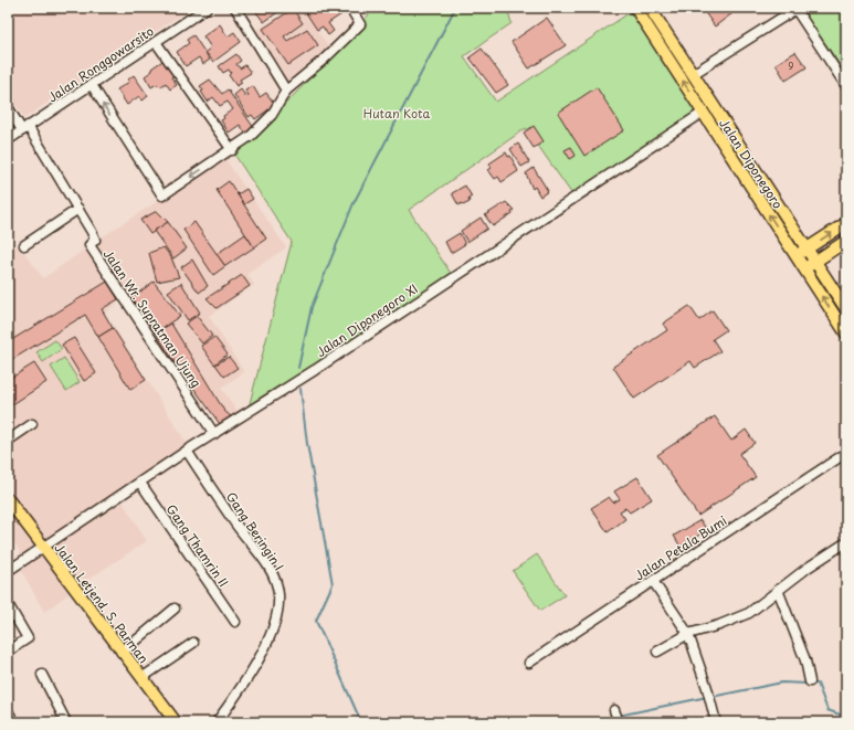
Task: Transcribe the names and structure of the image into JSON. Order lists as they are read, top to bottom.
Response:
{
  "streets": {
    "main road": ["Jalan Diponegoro", "Jalan Letjend. S. Parman"],
    "street": [
      "Jalan Ronggowarsito",
      "Jalan Wr. Supratman Ujung",
      "Jalan Diponegoro XI",
      "Gang Beringin I",
      "Gang Thamrin II",
      "Jalan Petala Bumi"
    ]
  },
  "crossings": [
    ["Jalan Ronggowarsito", "Jalan Wr. Supratman Ujung"],
    ["Jalan Diponegoro", "Jalan Diponegoro XI"],
    ["Jalan Wr. Supratman Ujung", "Jalan Diponegoro XI"],
    ["Jalan Diponegoro XI", "Gang Beringin I"],
    ["Jalan Diponegoro XI", "Gang Thamrin II"],
    ["Jalan Diponegoro XI", "Jalan Letjend. S. Parman"]
  ],
  "parks": ["Hutan Kota"],
  "house_numbers": ["9"]
}
